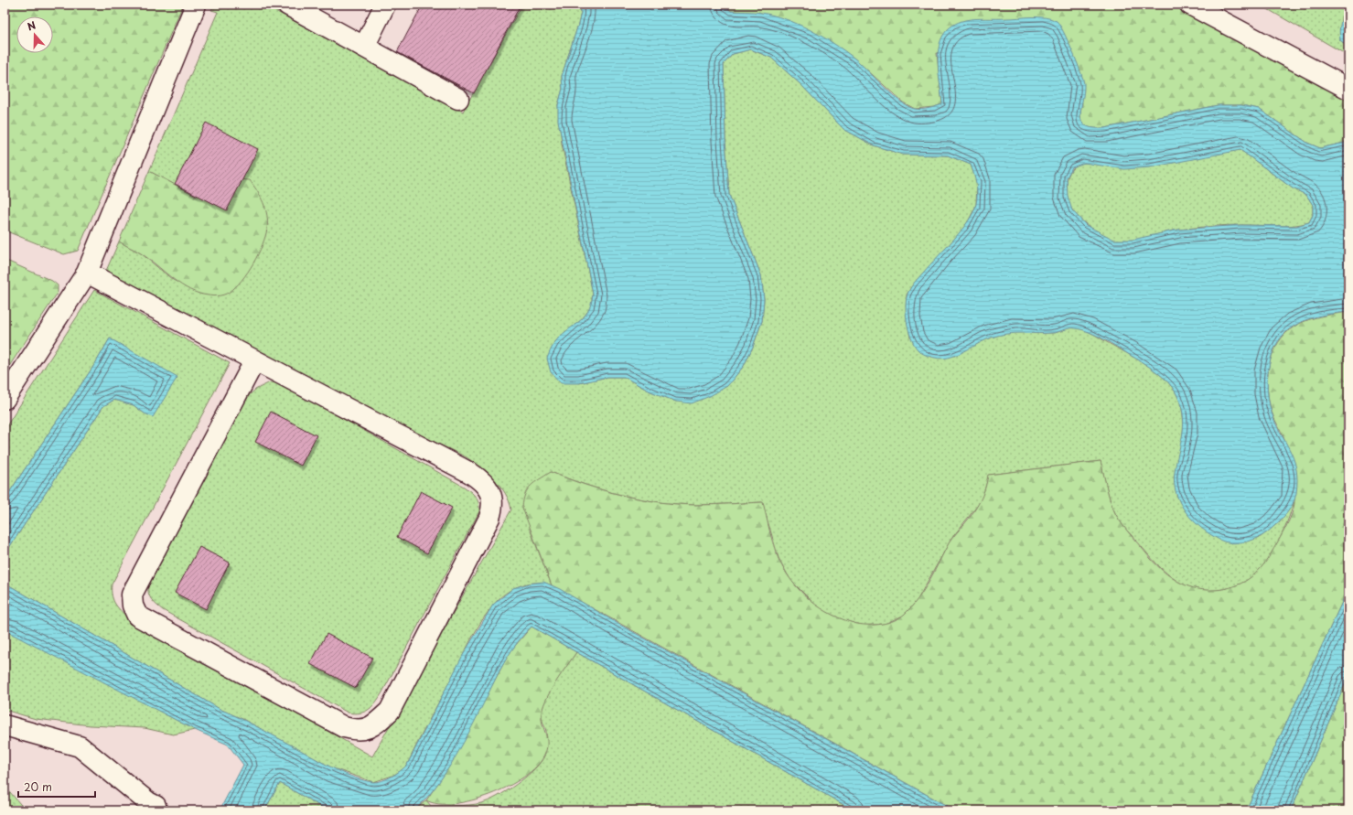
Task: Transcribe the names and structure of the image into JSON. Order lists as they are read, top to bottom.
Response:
{
  "scale_bar": "20 m",
  "north": "top"
}
